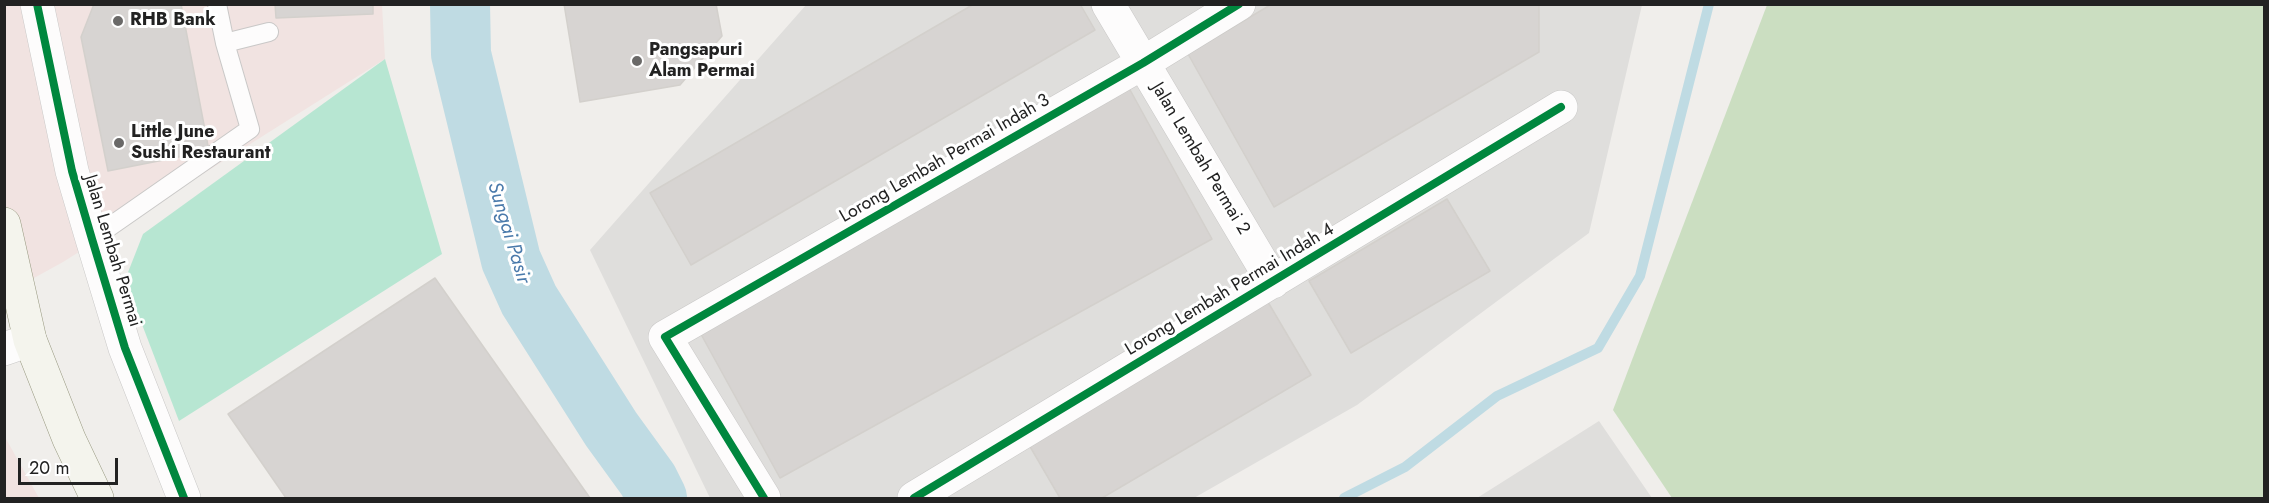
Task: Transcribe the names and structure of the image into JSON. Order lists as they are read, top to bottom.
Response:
{
  "streets": {
    "street": [
      "Lorong Lembah Permai Indah 3",
      "Jalan Lembah Permai 2",
      "Jalan Lembah Permai",
      "Lorong Lembah Permai Indah 4"
    ]
  },
  "crossings": [
    ["Lorong Lembah Permai Indah 3", "Jalan Lembah Permai 2"],
    ["Jalan Lembah Permai 2", "Lorong Lembah Permai Indah 4"]
  ],
  "water": ["Sungai Pasir"],
  "places": ["RHB Bank", "Pangsapuri Alam Permai", "Little June Sushi Restaurant"],
  "scale_bar": "20 m"
}
